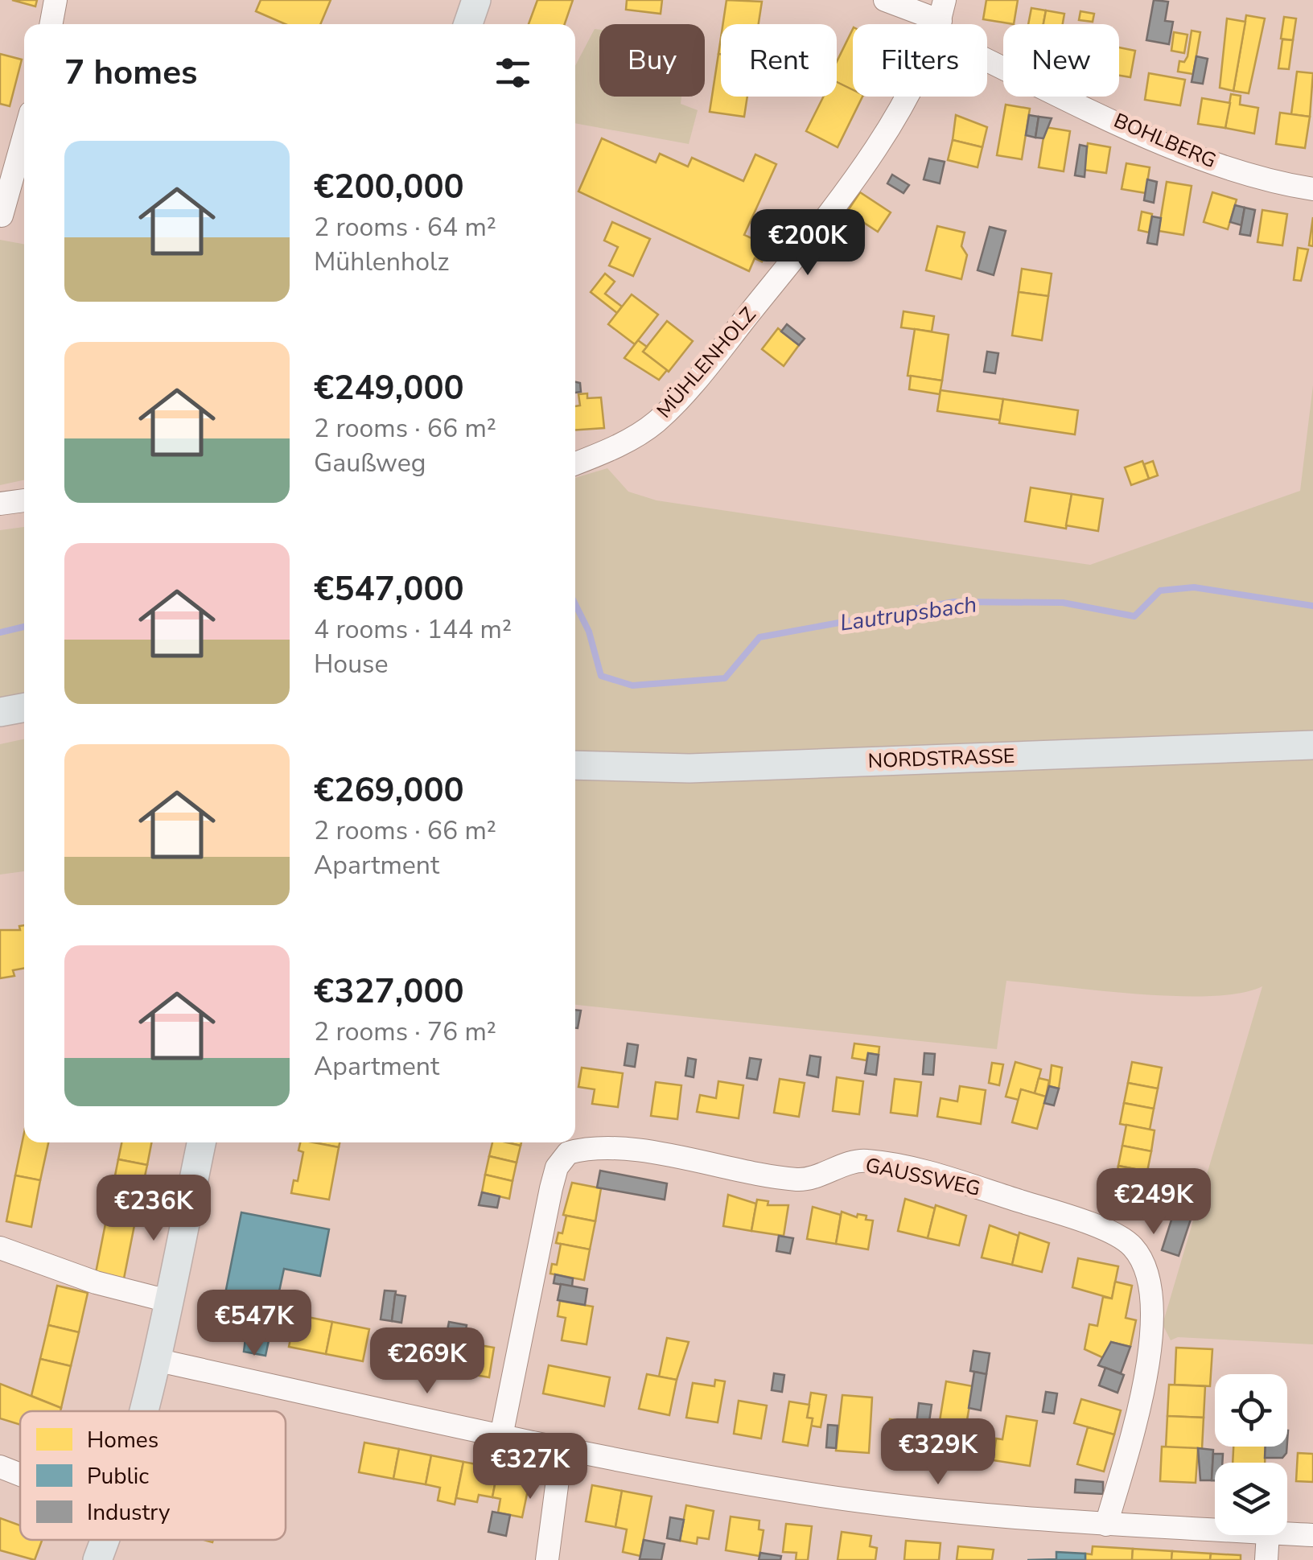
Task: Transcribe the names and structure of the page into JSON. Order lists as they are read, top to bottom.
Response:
{
  "streets": {
    "main road": ["NORDSTRASSE"],
    "street": ["BOHLBERG", "MÜHLENHOLZ", "GAUSSWEG"]
  },
  "crossings": [
    ["BOHLBERG", "MÜHLENHOLZ"]
  ],
  "water": ["Lautrupsbach"],
  "legend": ["Homes", "Public", "Industry"],
  "page": {
    "chip": [
      "Buy",
      "Rent",
      "Filters",
      "New"
    ],
    "heading": "7 homes",
    "list": [
      {
        "name": "€200,000",
        "note": "2 rooms · 64 m² · Mühlenholz"
      },
      {
        "name": "€249,000",
        "note": "2 rooms · 66 m² · Gaußweg"
      },
      {
        "name": "€547,000",
        "note": "4 rooms · 144 m² · House"
      },
      {
        "name": "€269,000",
        "note": "2 rooms · 66 m² · Apartment"
      },
      {
        "name": "€327,000",
        "note": "2 rooms · 76 m² · Apartment"
      }
    ],
    "price": [
      "€200K",
      "€249K",
      "€236K",
      "€547K",
      "€269K",
      "€329K",
      "€327K"
    ]
  }
}
